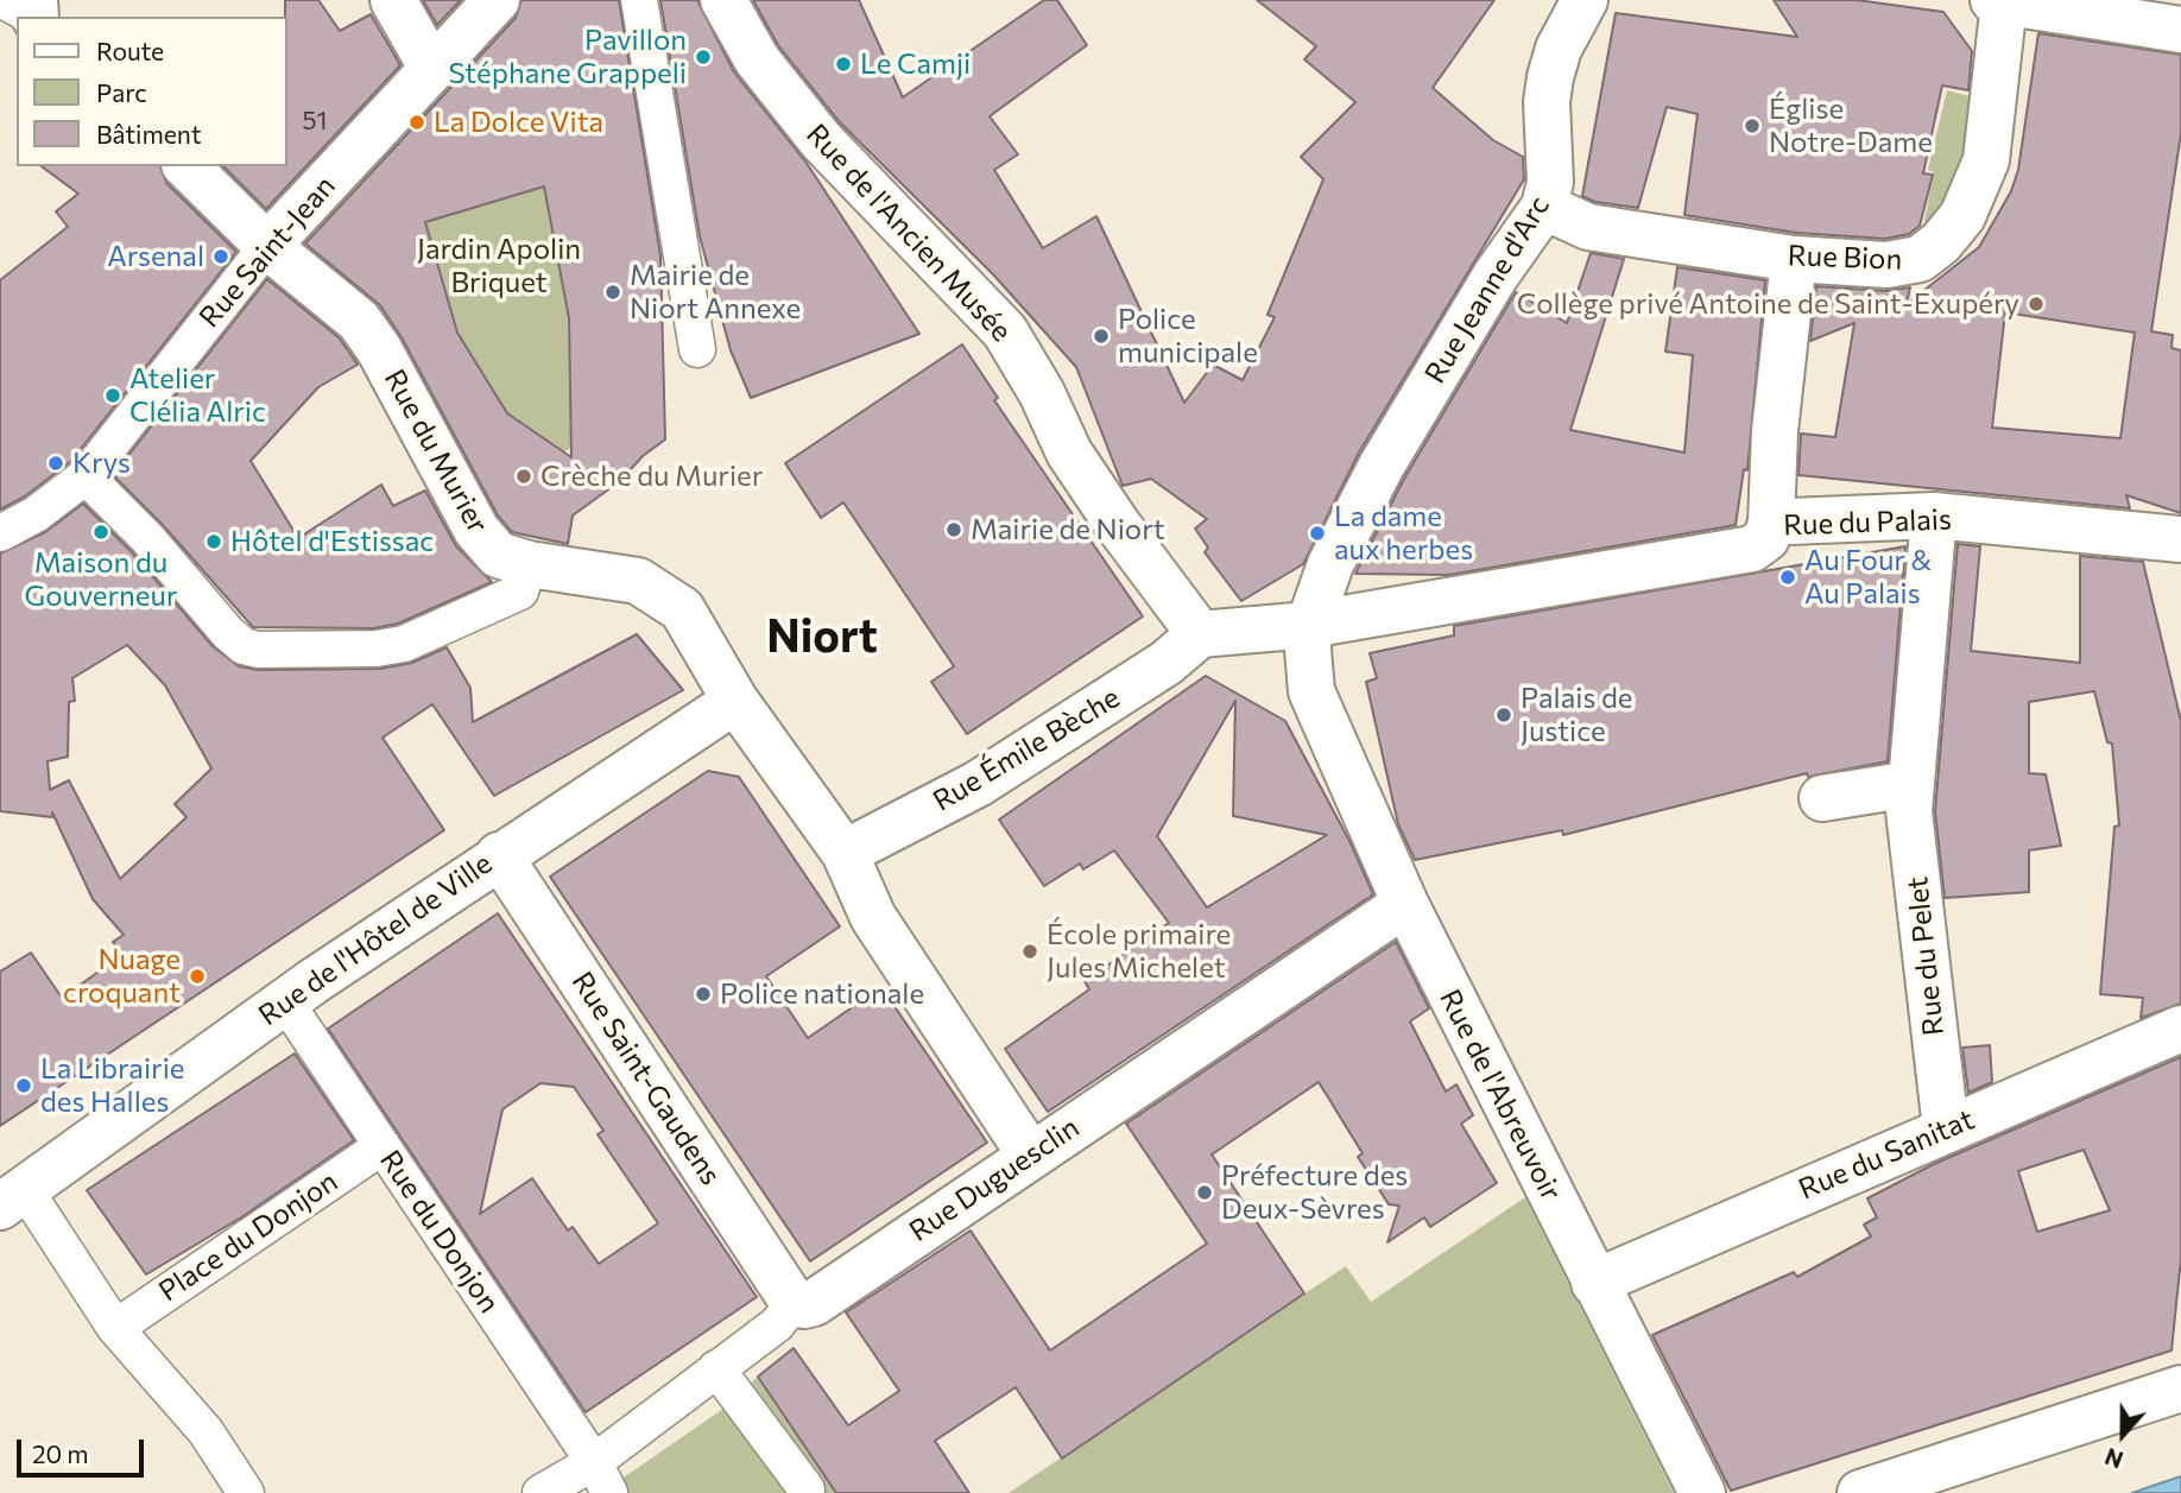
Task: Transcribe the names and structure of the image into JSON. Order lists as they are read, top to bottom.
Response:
{
  "streets": {
    "street": [
      "Rue de l'Ancien Musée",
      "Rue Saint-Jean",
      "Rue Bion",
      "Rue Jeanne d'Arc",
      "Rue du Murier",
      "Rue du Palais",
      "Rue Émile Bèche",
      "Rue de l'Hôtel de Ville",
      "Rue du Pelet",
      "Rue Saint-Gaudens",
      "Rue de l'Abreuvoir",
      "Rue du Sanitat",
      "Rue Duguesclin",
      "Rue du Donjon",
      "Place du Donjon"
    ]
  },
  "crossings": [
    ["Rue de l'Ancien Musée", "Rue du Palais"],
    ["Rue de l'Ancien Musée", "Rue Émile Bèche"],
    ["Rue Saint-Jean", "Rue du Murier"],
    ["Rue Bion", "Rue Jeanne d'Arc"],
    ["Rue Jeanne d'Arc", "Rue du Palais"],
    ["Rue Jeanne d'Arc", "Rue de l'Abreuvoir"],
    ["Rue du Murier", "Rue Émile Bèche"],
    ["Rue du Murier", "Rue de l'Hôtel de Ville"],
    ["Rue du Murier", "Rue Duguesclin"],
    ["Rue du Palais", "Rue Émile Bèche"],
    ["Rue du Palais", "Rue du Pelet"],
    ["Rue du Palais", "Rue de l'Abreuvoir"],
    ["Rue de l'Hôtel de Ville", "Rue Saint-Gaudens"],
    ["Rue de l'Hôtel de Ville", "Rue du Donjon"],
    ["Rue du Pelet", "Rue du Sanitat"],
    ["Rue Saint-Gaudens", "Rue Duguesclin"],
    ["Rue de l'Abreuvoir", "Rue du Sanitat"],
    ["Rue de l'Abreuvoir", "Rue Duguesclin"],
    ["Rue Duguesclin", "Rue du Donjon"],
    ["Rue du Donjon", "Place du Donjon"]
  ],
  "districts": ["Niort"],
  "parks": ["Jardin Apolin Briquet"],
  "places": [
    "Pavillon Stéphane Grappeli",
    "Le Camji",
    "La Dolce Vita",
    "Église Notre-Dame",
    "Arsenal",
    "Mairie de Niort Annexe",
    "Collège privé Antoine de Saint-Exupéry",
    "Police municipale",
    "Atelier Clélia Alric",
    "Krys",
    "Crèche du Murier",
    "Mairie de Niort",
    "Maison du Gouverneur",
    "La dame aux herbes",
    "Hôtel d'Estissac",
    "Au Four & Au Palais",
    "Palais de Justice",
    "École primaire Jules Michelet",
    "Nuage croquant",
    "Police nationale",
    "La Librairie des Halles",
    "Préfecture des Deux-Sèvres"
  ],
  "house_numbers": ["51"],
  "legend": ["Route", "Parc", "Bâtiment"],
  "scale_bar": "20 m",
  "north": "bottom"
}
